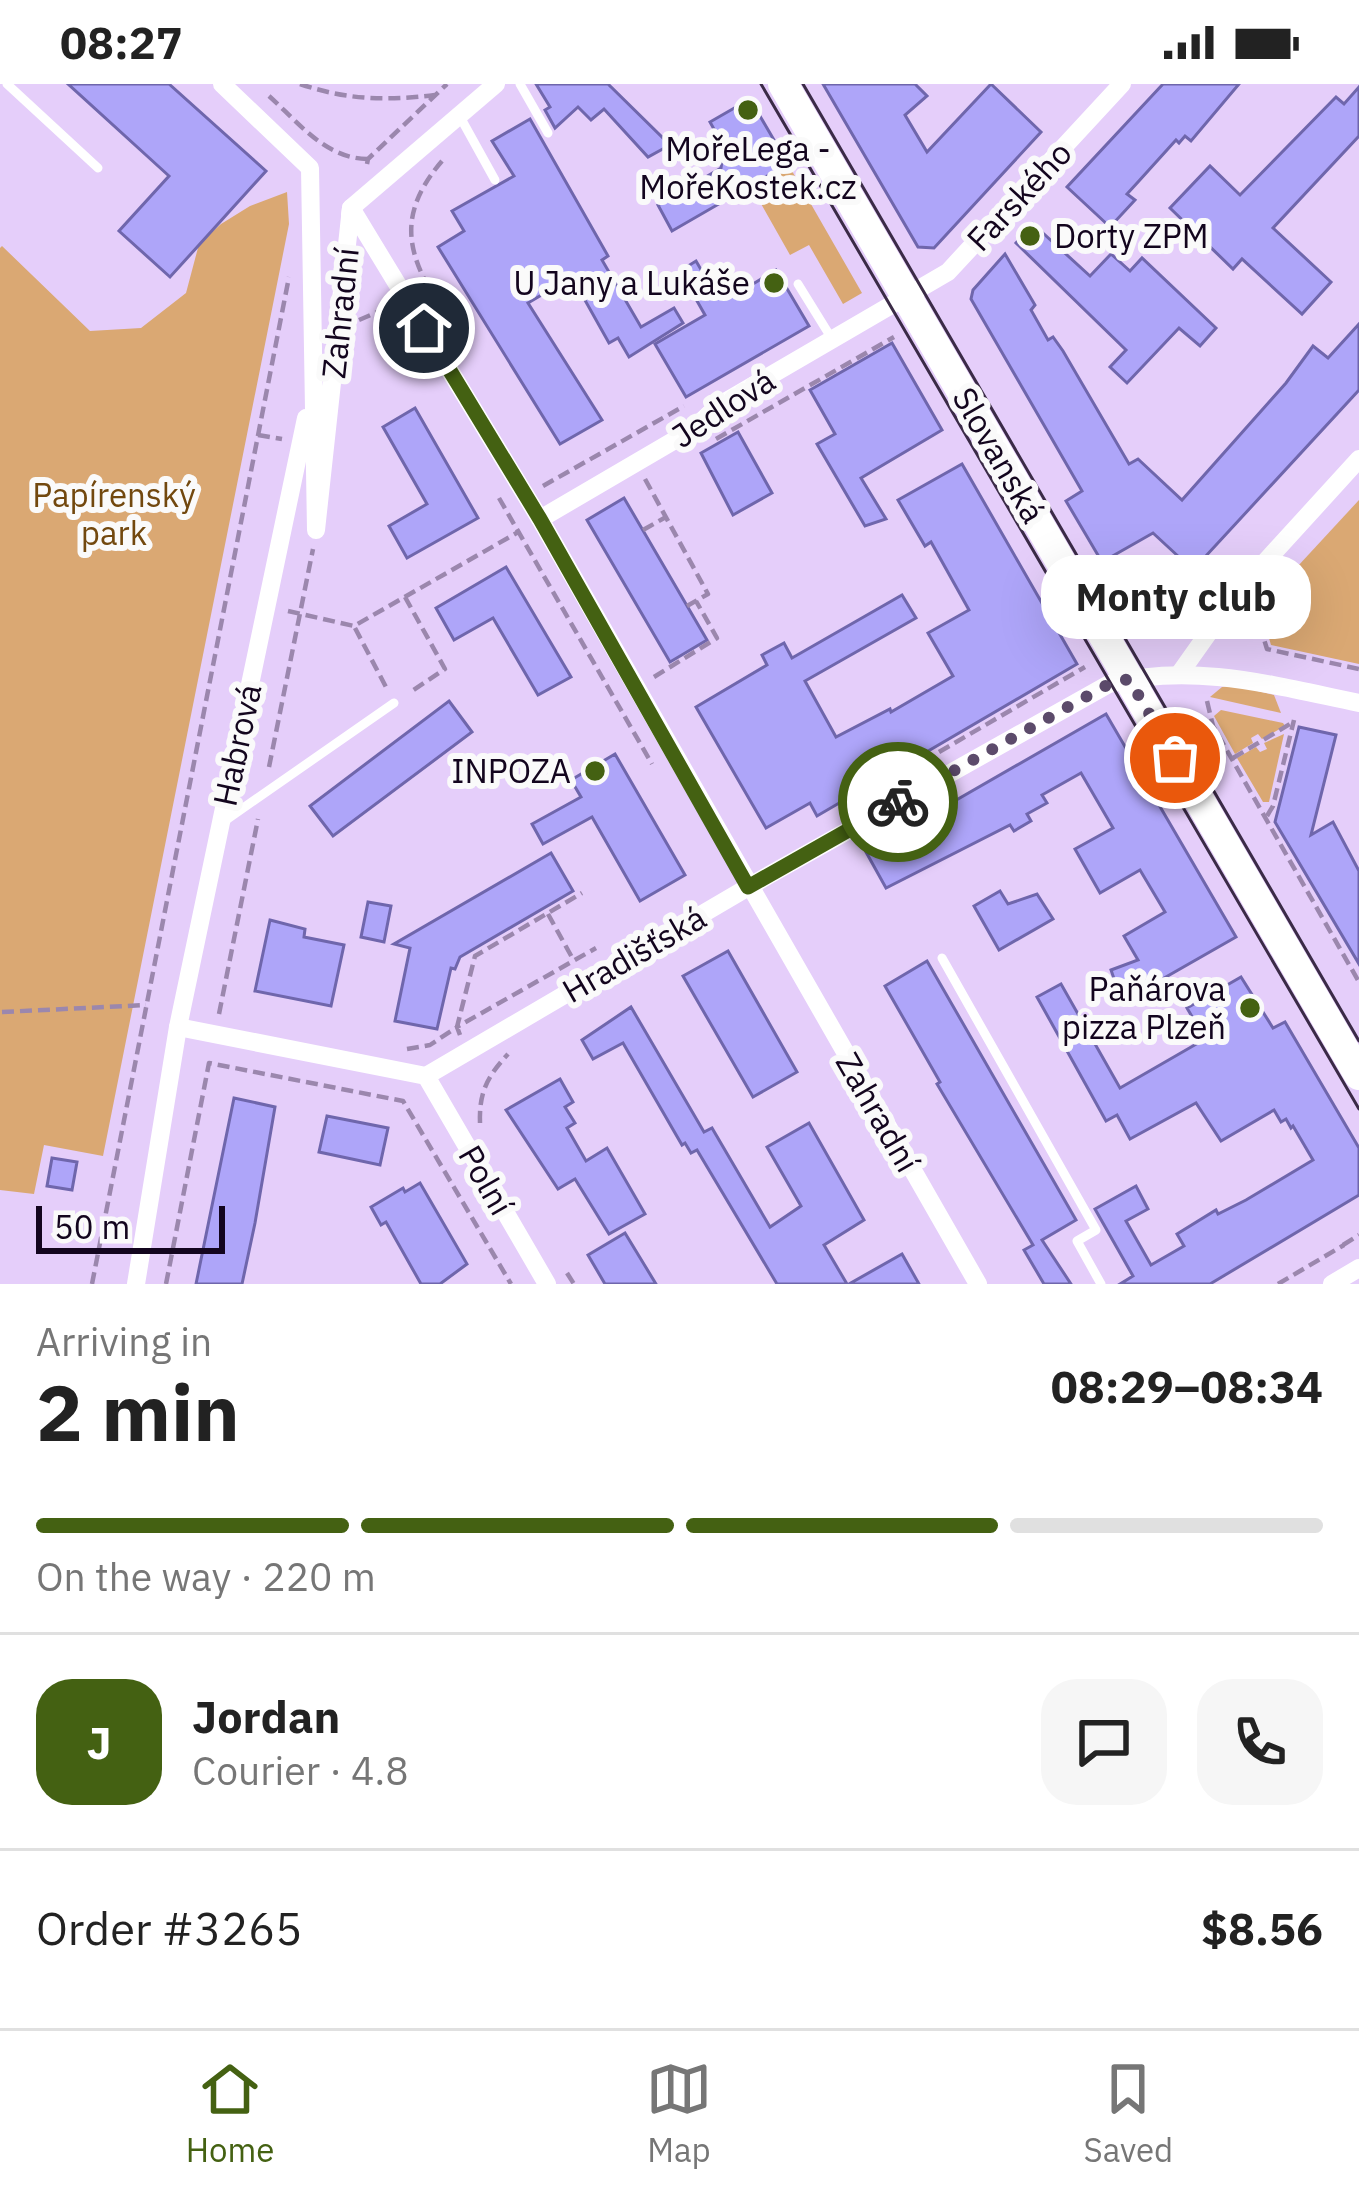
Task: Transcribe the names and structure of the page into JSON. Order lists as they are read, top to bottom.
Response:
{
  "streets": {
    "main road": ["Slovanská"],
    "street": [
      "Farského",
      "Zahradní",
      "Jedlová",
      "Habrová",
      "Hradišťská",
      "Polní"
    ]
  },
  "crossings": [
    ["Farského", "Jedlová"],
    ["Farského", "Slovanská"],
    ["Zahradní", "Jedlová"],
    ["Zahradní", "Habrová"],
    ["Zahradní", "Hradišťská"],
    ["Jedlová", "Slovanská"],
    ["Slovanská", "Hradišťská"],
    ["Hradišťská", "Polní"]
  ],
  "parks": ["Papírenský park"],
  "places": [
    "MořeLega - MořeKostek.cz",
    "Dorty ZPM",
    "U Jany a Lukáše",
    "Monty club",
    "INPOZA",
    "Paňárova pizza Plzeň"
  ],
  "scale_bar": "50 m",
  "page": {
    "status": "08:27",
    "bubble": "Monty club",
    "scale": "50 m",
    "heading": ["2 min", "Arriving in", "08:29–08:34"],
    "panel": [
      "Jordan",
      "Courier · 4.8",
      "Order #3265",
      "$8.56"
    ],
    "bar": "On the way · 220 m",
    "round": "J",
    "tabs": ["Home", "Map", "Saved"]
  }
}
